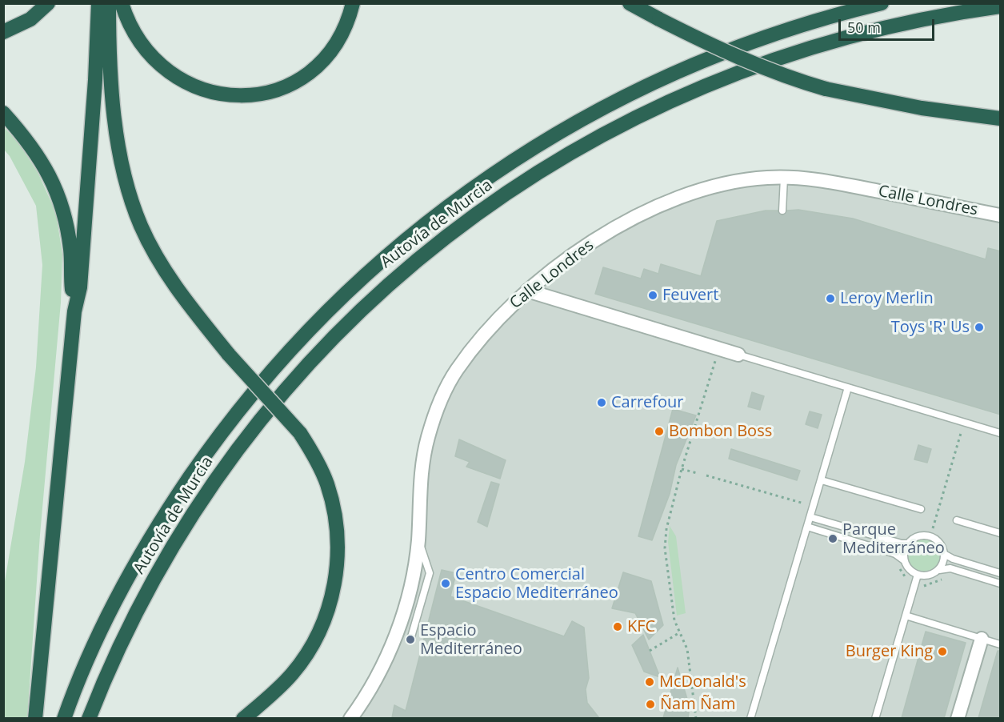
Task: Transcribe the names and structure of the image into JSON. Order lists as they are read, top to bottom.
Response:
{
  "streets": {
    "highway": ["Autovía de Murcia"],
    "street": ["Calle Londres"]
  },
  "places": [
    "Feuvert",
    "Leroy Merlin",
    "Toys 'R' Us",
    "Carrefour",
    "Bombon Boss",
    "Parque Mediterráneo",
    "Centro Comercial Espacio Mediterráneo",
    "KFC",
    "Espacio Mediterráneo",
    "Burger King",
    "McDonald's",
    "Ñam Ñam"
  ],
  "scale_bar": "50 m"
}
